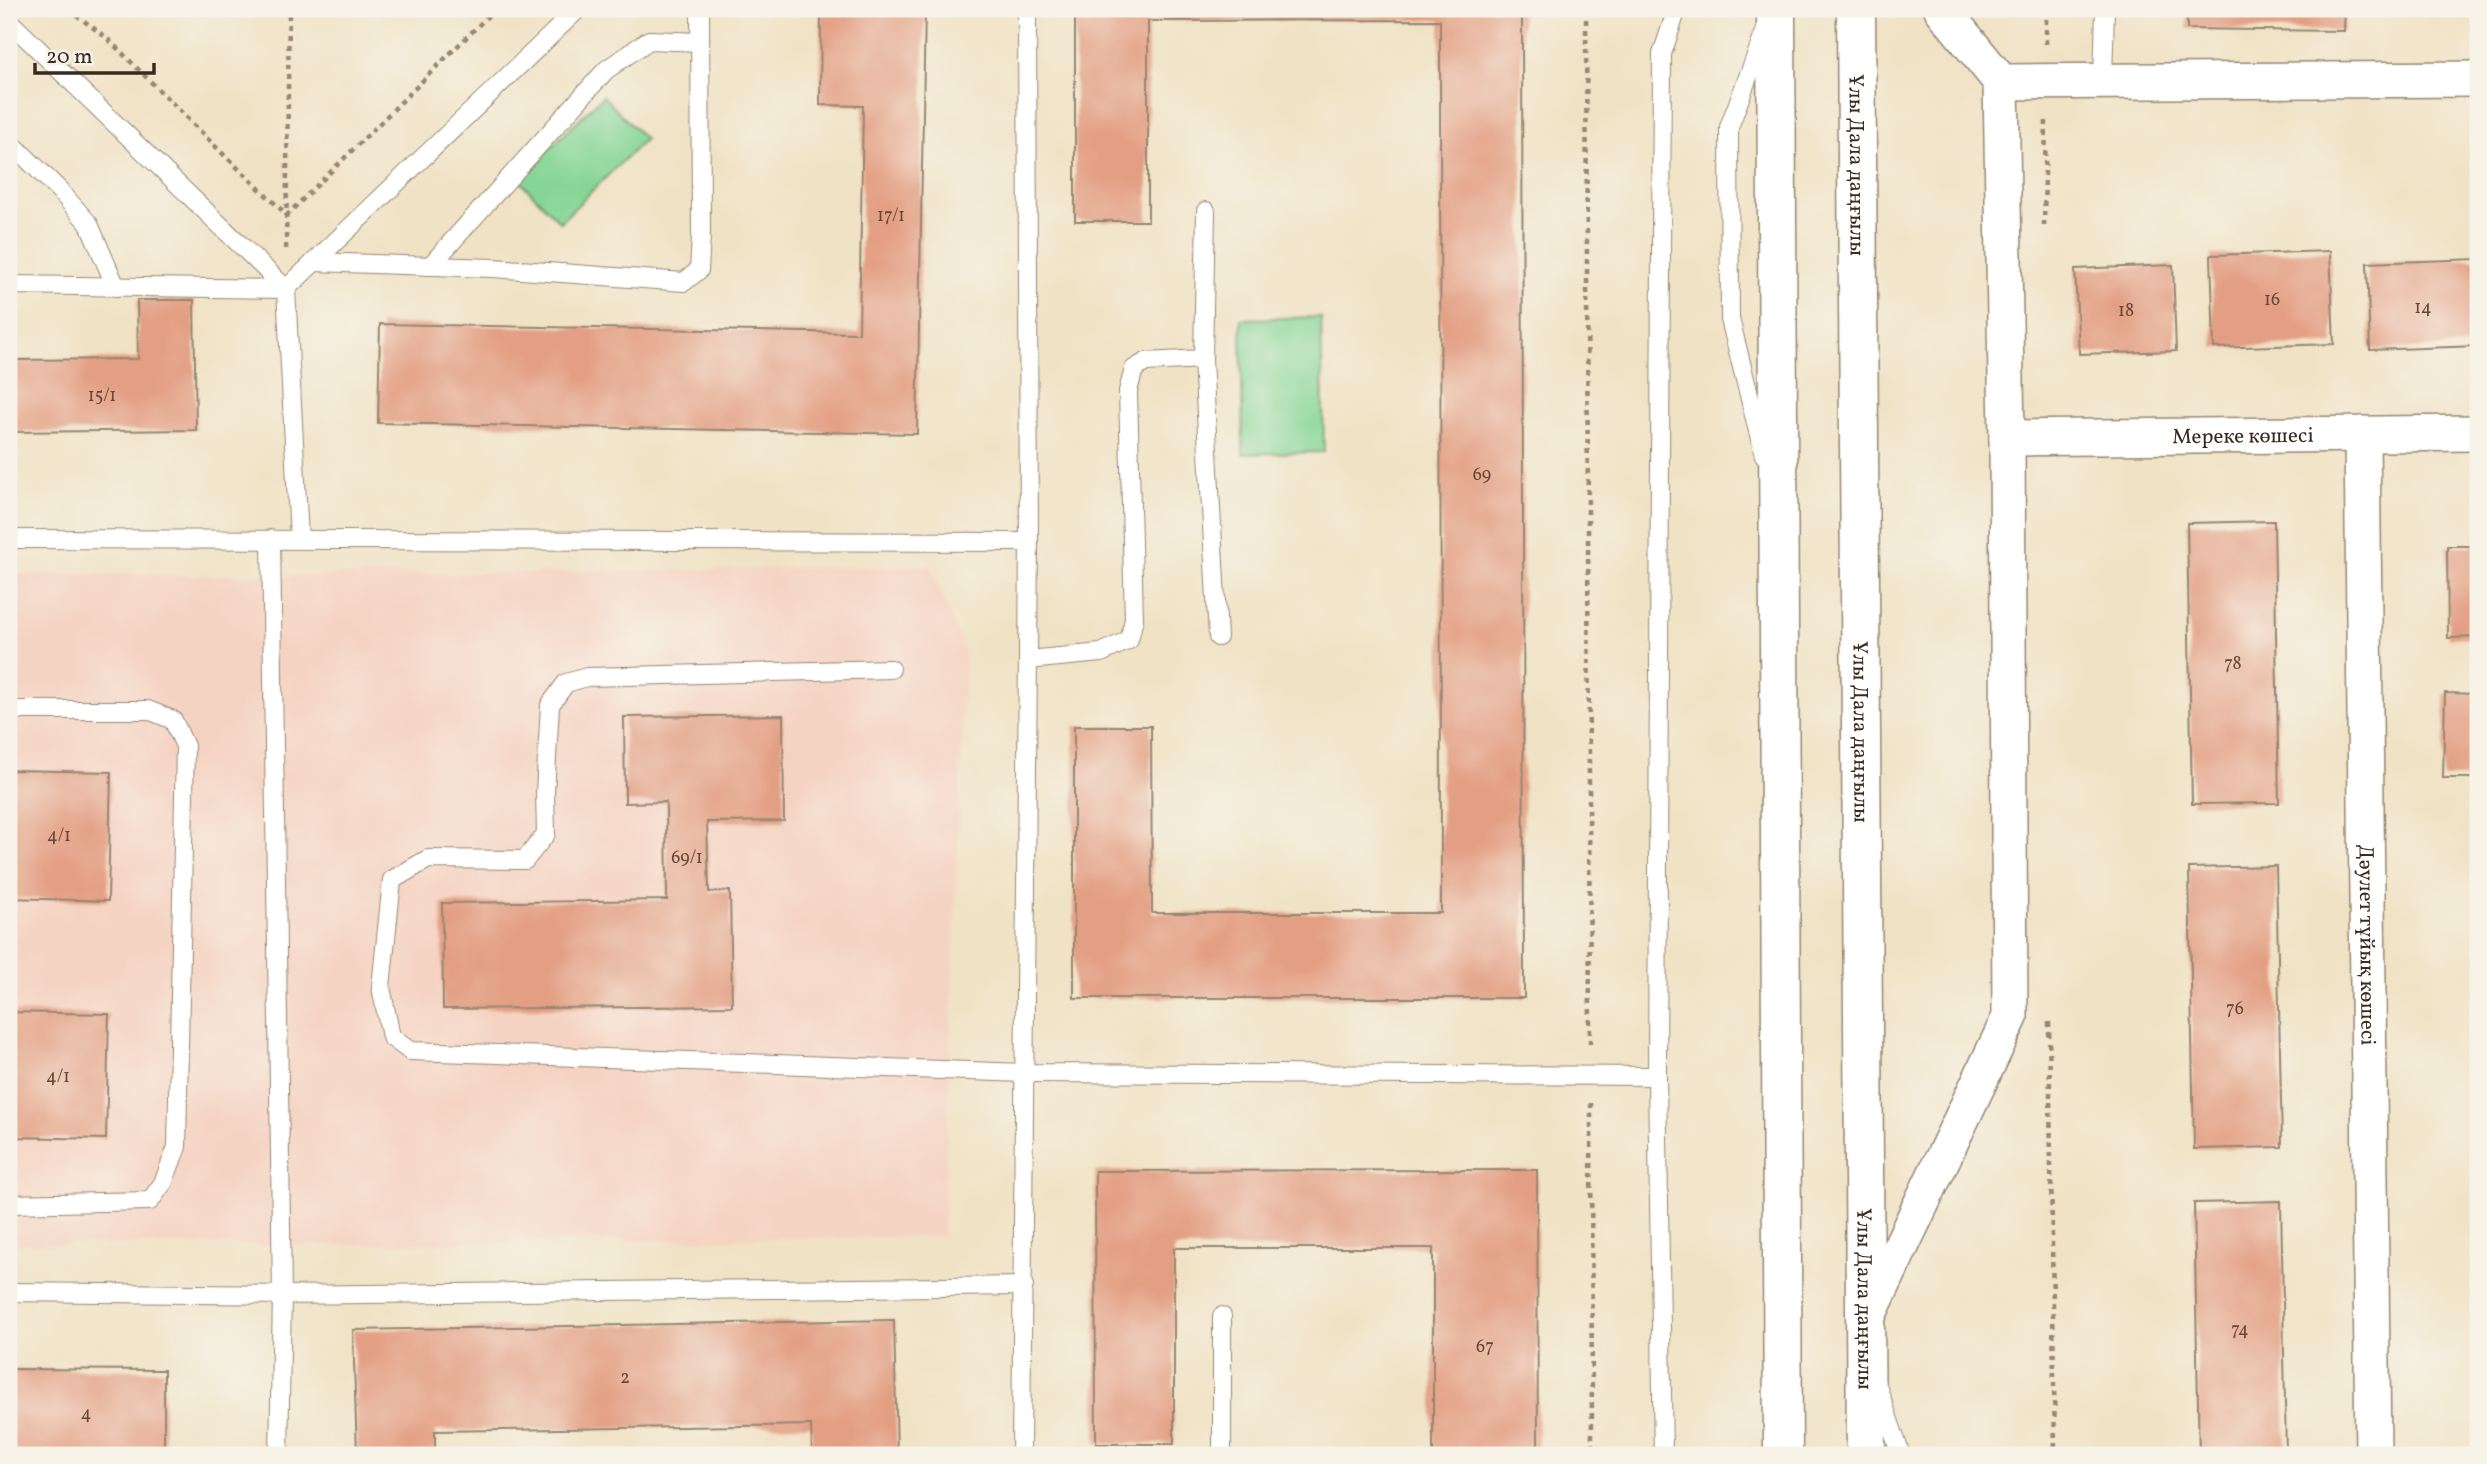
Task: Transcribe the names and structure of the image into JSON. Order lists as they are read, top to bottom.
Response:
{
  "streets": {
    "main road": ["Ұлы Дала даңғылы"],
    "street": ["Мереке көшесі", "Дәулет тұйық көшесі"]
  },
  "crossings": [
    ["Мереке көшесі", "Дәулет тұйық көшесі"]
  ],
  "house_numbers": [
    "17/1",
    "16",
    "14",
    "18",
    "15/1",
    "69",
    "78",
    "4/1",
    "69/1",
    "76",
    "4/1",
    "74",
    "67",
    "2",
    "4"
  ],
  "scale_bar": "20 m"
}
